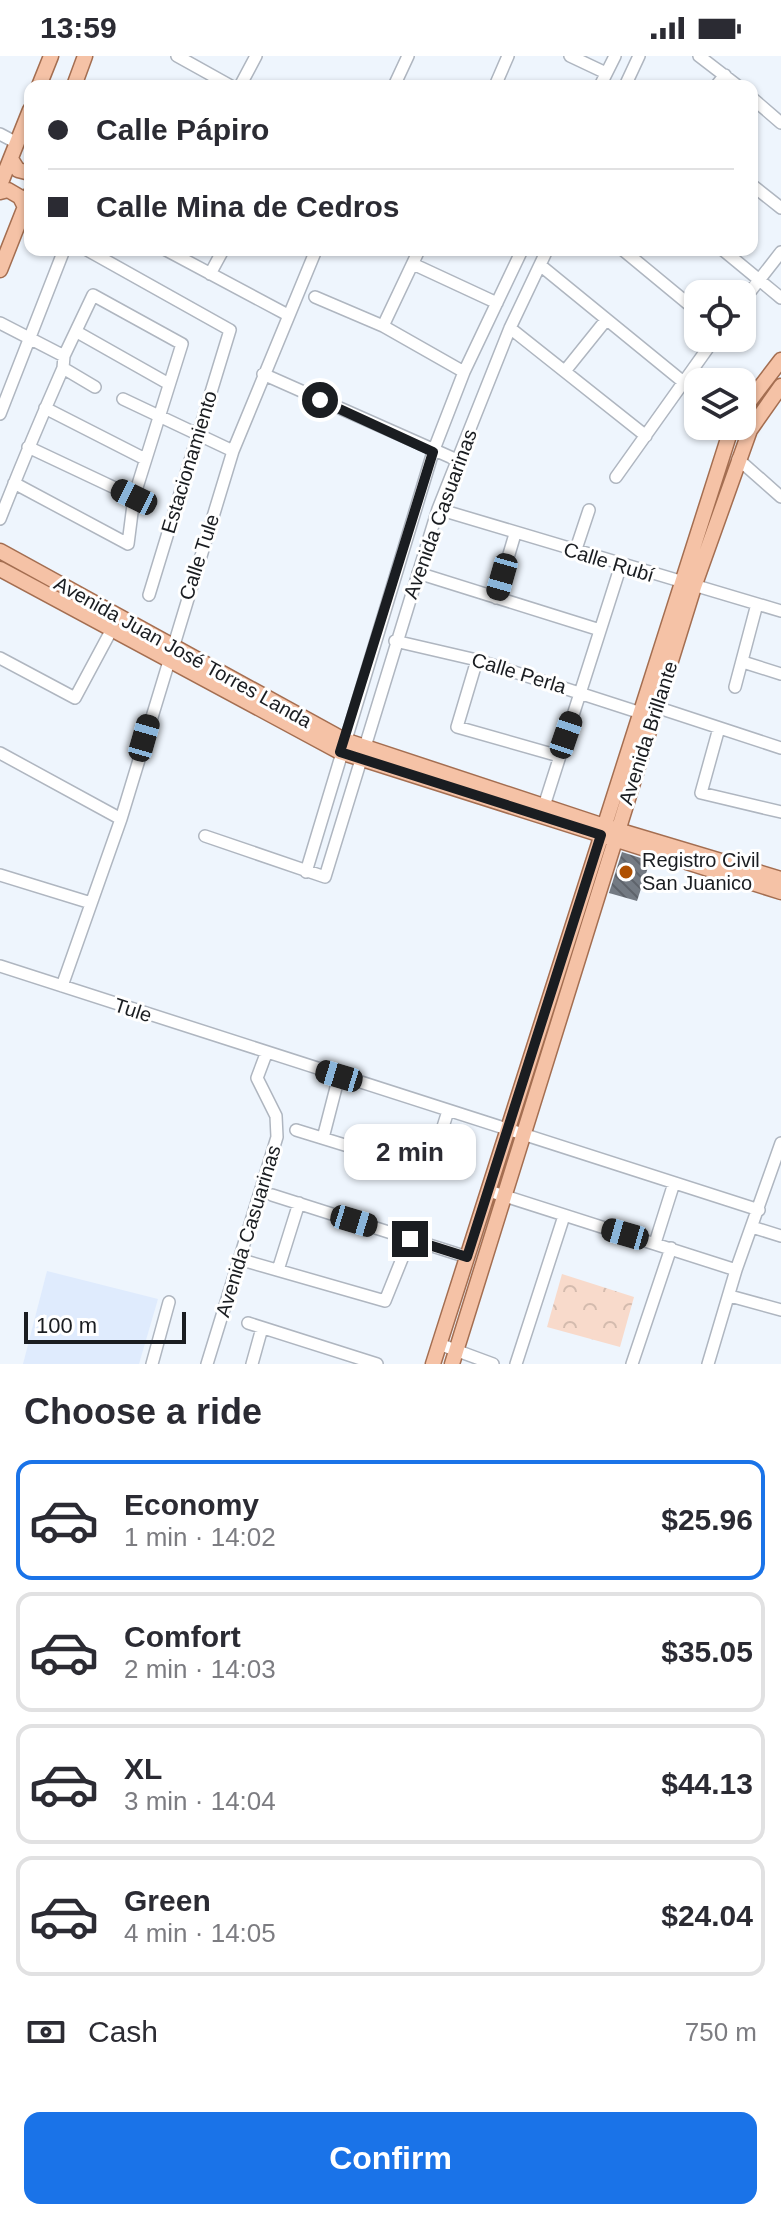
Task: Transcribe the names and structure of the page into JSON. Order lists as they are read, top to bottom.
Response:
{
  "streets": {
    "main road": ["Avenida Juan José Torres Landa", "Avenida Brillante"],
    "street": [
      "Estacionamiento",
      "Avenida Casuarinas",
      "Calle Tule",
      "Calle Rubí",
      "Calle Perla",
      "Tule"
    ]
  },
  "crossings": [
    ["Avenida Casuarinas", "Calle Rubí"],
    ["Avenida Casuarinas", "Avenida Juan José Torres Landa"],
    ["Avenida Casuarinas", "Calle Perla"],
    ["Avenida Casuarinas", "Tule"],
    ["Calle Tule", "Avenida Juan José Torres Landa"],
    ["Calle Tule", "Tule"],
    ["Calle Rubí", "Avenida Brillante"],
    ["Avenida Juan José Torres Landa", "Avenida Brillante"],
    ["Calle Perla", "Avenida Brillante"],
    ["Avenida Brillante", "Tule"]
  ],
  "places": ["Registro Civil San Juanico"],
  "scale_bar": "100 m",
  "page": {
    "status": "13:59",
    "banner": ["Calle Pápiro", "Calle Mina de Cedros"],
    "bubble": "2 min",
    "scale": "100 m",
    "heading": "Choose a ride",
    "list": [
      {
        "name": "Economy",
        "note": "1 min · 14:02",
        "value": "$25.96"
      },
      {
        "name": "Comfort",
        "note": "2 min · 14:03",
        "value": "$35.05"
      },
      {
        "name": "XL",
        "note": "3 min · 14:04",
        "value": "$44.13"
      },
      {
        "name": "Green",
        "note": "4 min · 14:05",
        "value": "$24.04"
      }
    ],
    "pay": ["Cash", "750 m"],
    "buttons": "Confirm"
  }
}
